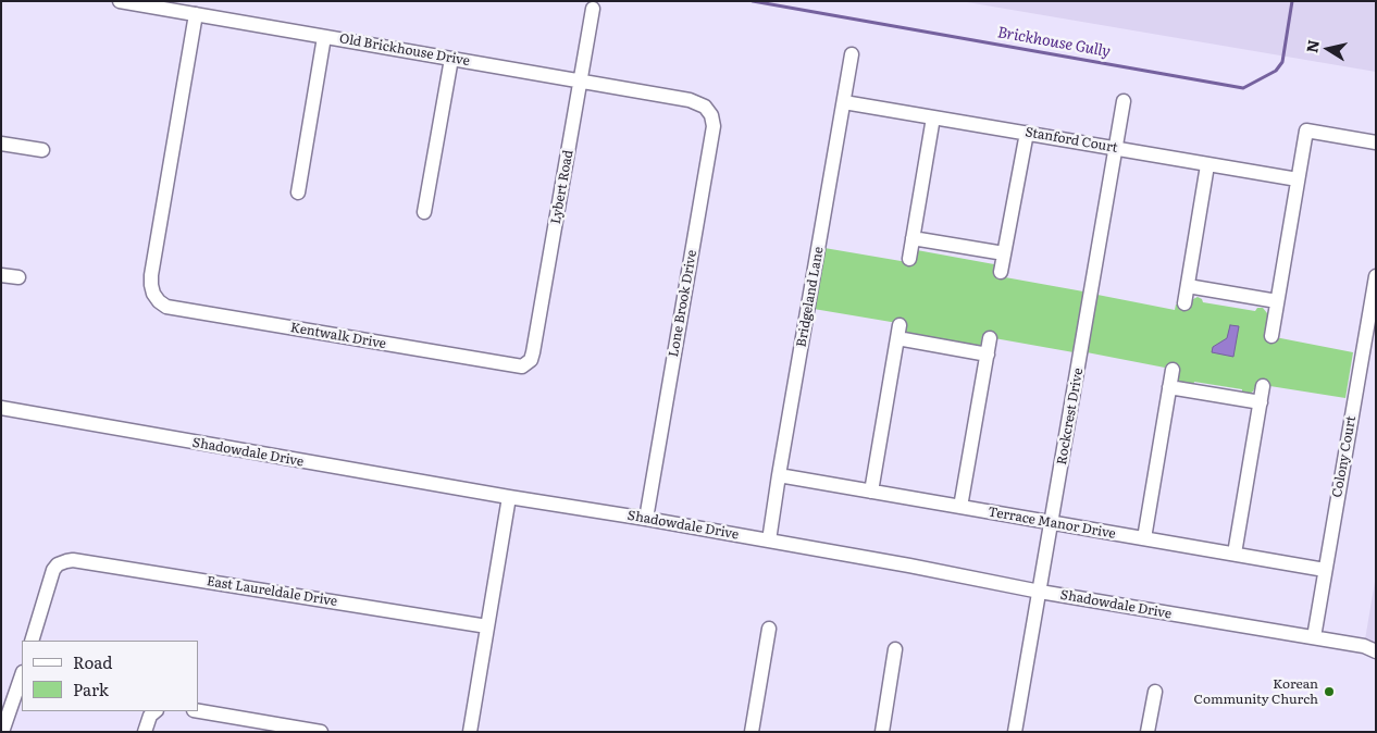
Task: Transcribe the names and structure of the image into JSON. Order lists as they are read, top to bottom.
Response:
{
  "streets": {
    "street": [
      "Old Brickhouse Drive",
      "Stanford Court",
      "Lybert Road",
      "Bridgeland Lane",
      "Lone Brook Drive",
      "Kentwalk Drive",
      "Rockcrest Drive",
      "Shadowdale Drive",
      "Colony Court",
      "Terrace Manor Drive",
      "East Laureldale Drive"
    ]
  },
  "crossings": [
    ["Old Brickhouse Drive", "Lybert Road"],
    ["Old Brickhouse Drive", "Lone Brook Drive"],
    ["Old Brickhouse Drive", "Kentwalk Drive"],
    ["Stanford Court", "Bridgeland Lane"],
    ["Stanford Court", "Rockcrest Drive"],
    ["Lybert Road", "Kentwalk Drive"],
    ["Bridgeland Lane", "Shadowdale Drive"],
    ["Bridgeland Lane", "Terrace Manor Drive"],
    ["Lone Brook Drive", "Shadowdale Drive"],
    ["Rockcrest Drive", "Shadowdale Drive"],
    ["Rockcrest Drive", "Terrace Manor Drive"],
    ["Shadowdale Drive", "Colony Court"],
    ["Colony Court", "Terrace Manor Drive"]
  ],
  "water": ["Brickhouse Gully"],
  "places": ["Korean Community Church"],
  "legend": ["Road", "Park"],
  "north": "left"
}
